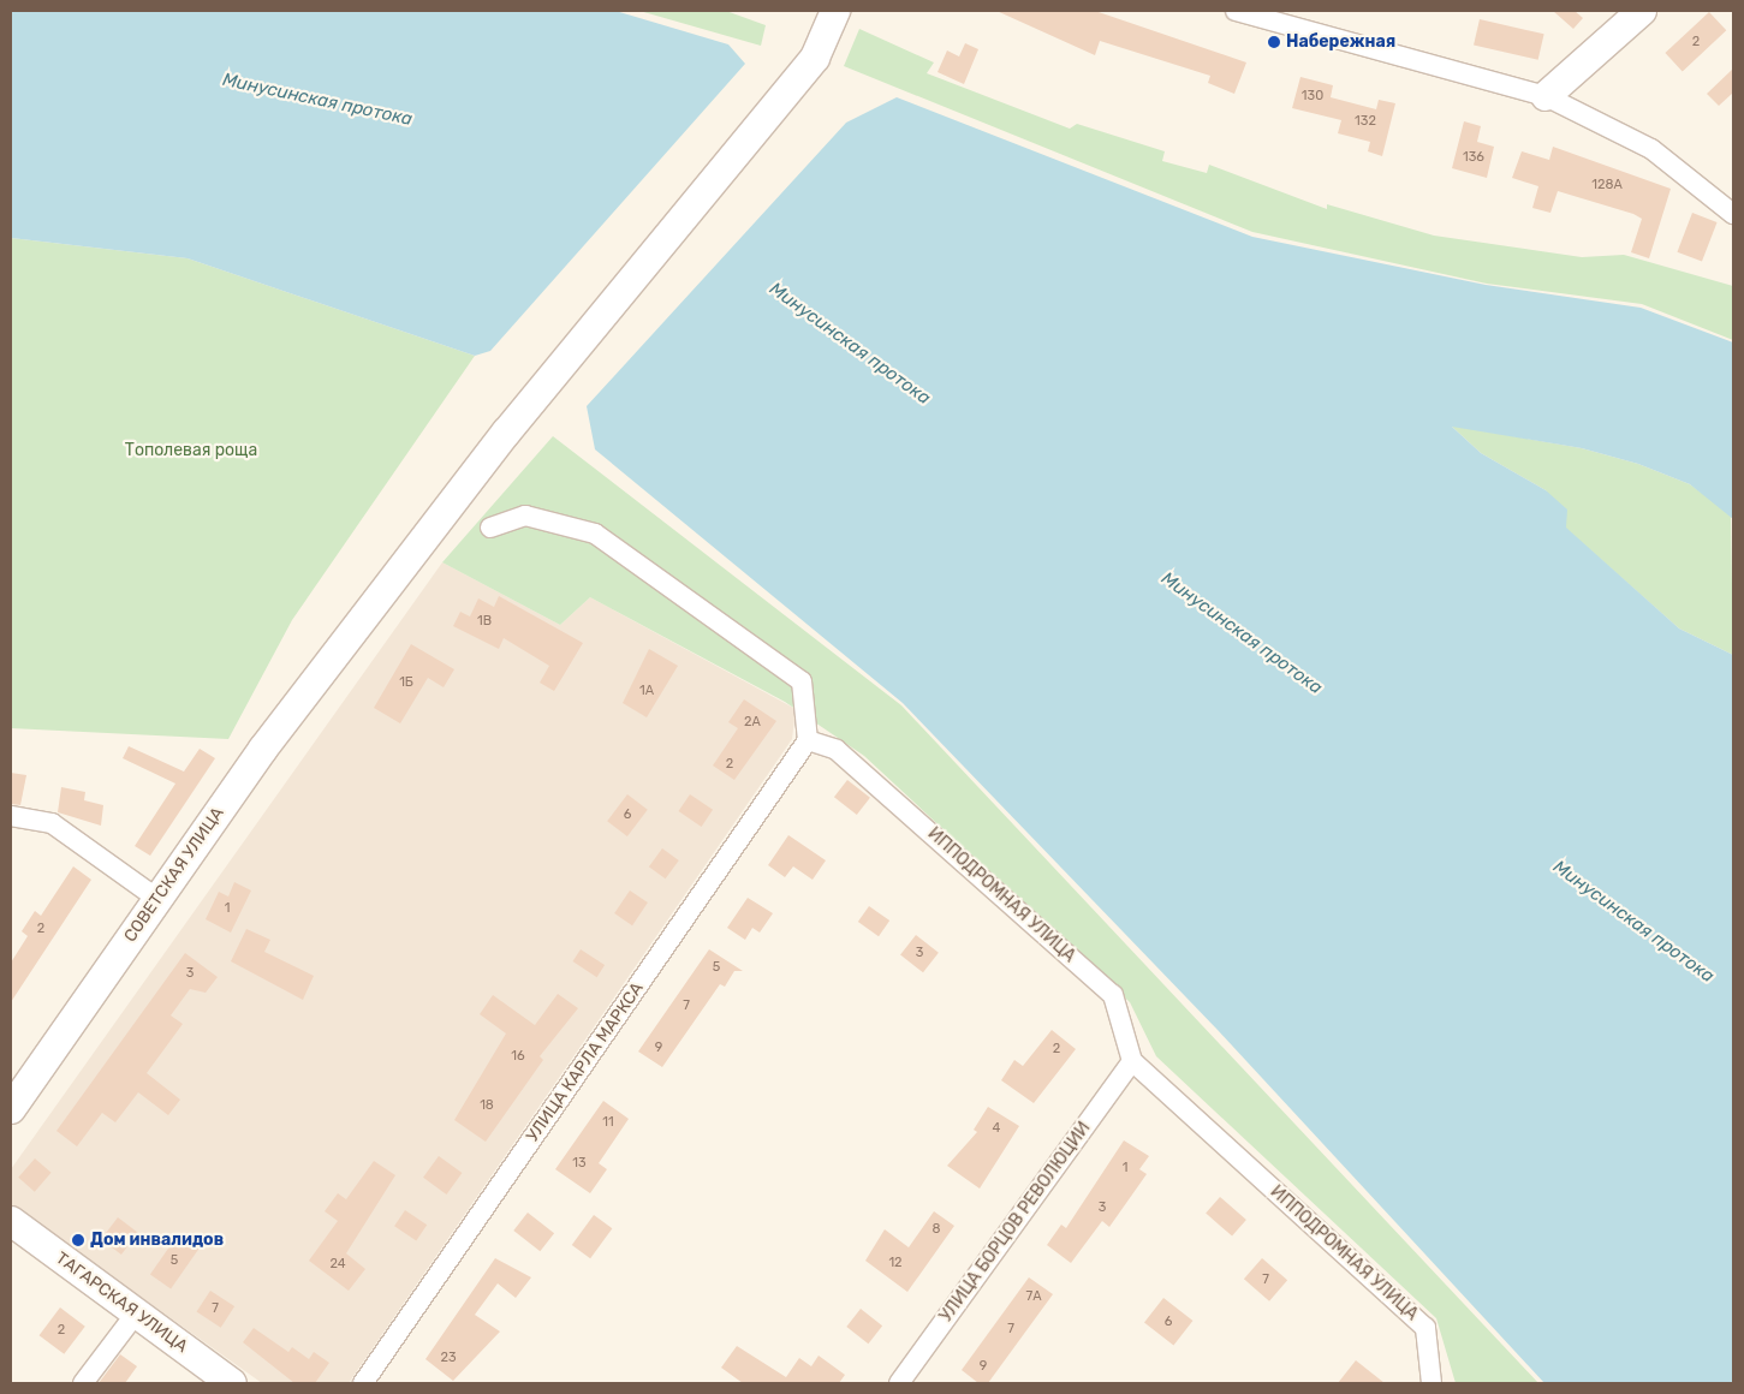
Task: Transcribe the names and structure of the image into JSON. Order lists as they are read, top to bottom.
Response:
{
  "streets": {
    "street": [
      "СОВЕТСКАЯ УЛИЦА",
      "ИППОДРОМНАЯ УЛИЦА",
      "УЛИЦА КАРЛА МАРКСА",
      "УЛИЦА БОРЦОВ РЕВОЛЮЦИИ",
      "ТАГАРСКАЯ УЛИЦА"
    ]
  },
  "crossings": [
    ["ИППОДРОМНАЯ УЛИЦА", "УЛИЦА КАРЛА МАРКСА"],
    ["ИППОДРОМНАЯ УЛИЦА", "УЛИЦА БОРЦОВ РЕВОЛЮЦИИ"]
  ],
  "water": ["Минусинская протока"],
  "parks": ["Тополевая роща"],
  "places": ["Набережная", "Дом инвалидов"],
  "house_numbers": [
    "2",
    "130",
    "132",
    "136",
    "128А",
    "1В",
    "1Б",
    "1А",
    "2А",
    "2",
    "6",
    "1",
    "2",
    "3",
    "5",
    "3",
    "7",
    "9",
    "2",
    "16",
    "18",
    "11",
    "4",
    "13",
    "1",
    "3",
    "8",
    "5",
    "12",
    "24",
    "7",
    "7А",
    "7",
    "6",
    "7",
    "2",
    "23",
    "9"
  ]
}
